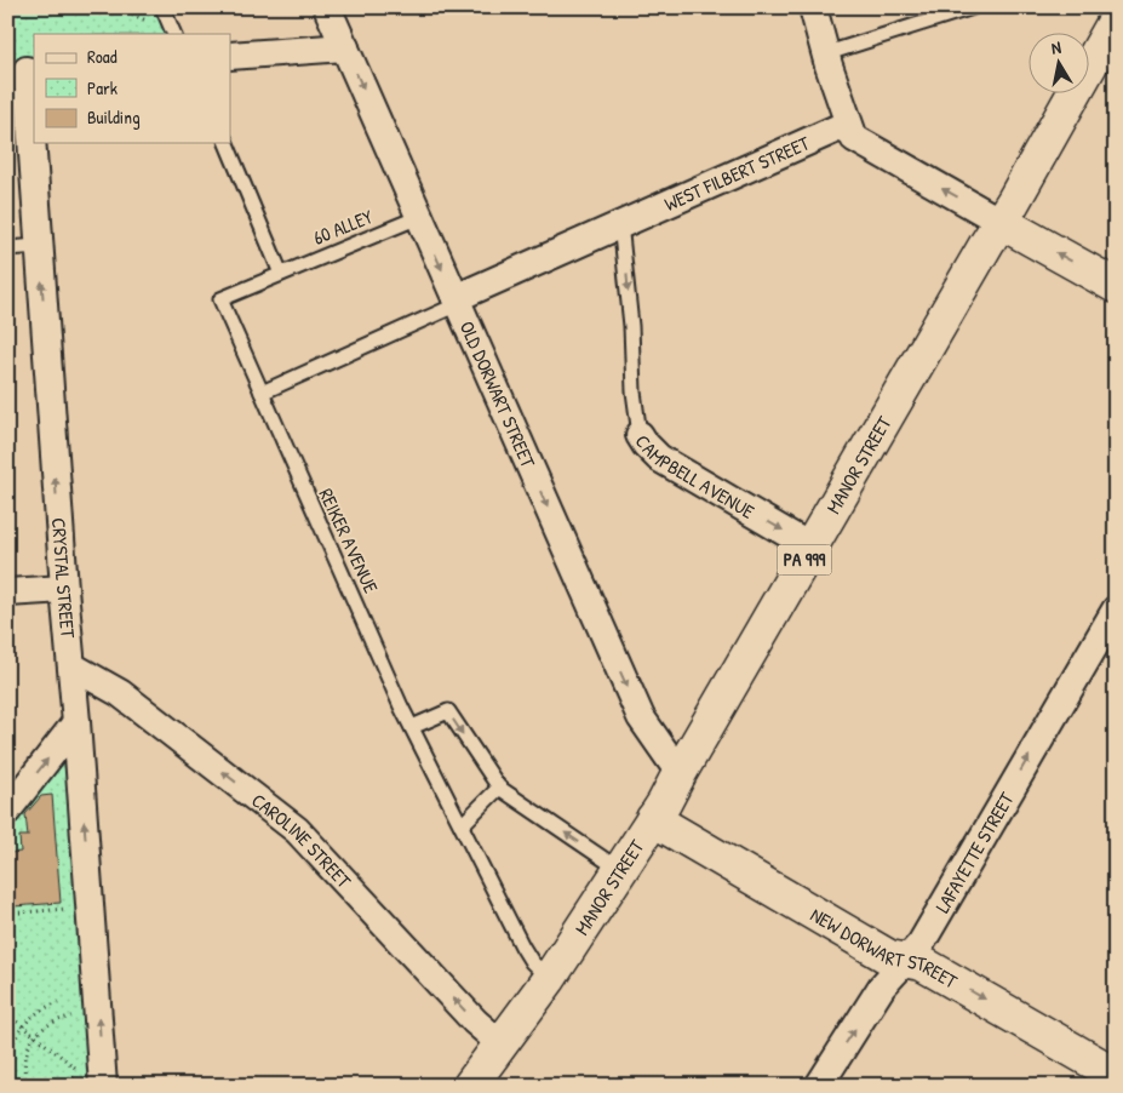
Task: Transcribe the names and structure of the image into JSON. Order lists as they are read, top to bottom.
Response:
{
  "streets": {
    "main road": ["MANOR STREET", "PA 999", "NEW DORWART STREET"],
    "street": [
      "WEST FILBERT STREET",
      "OLD DORWART STREET",
      "CAMPBELL AVENUE",
      "CRYSTAL STREET",
      "CAROLINE STREET",
      "LAFAYETTE STREET"
    ],
    "lane": ["60 ALLEY", "REIKER AVENUE"]
  },
  "crossings": [
    ["WEST FILBERT STREET", "OLD DORWART STREET"],
    ["WEST FILBERT STREET", "CAMPBELL AVENUE"],
    ["60 ALLEY", "OLD DORWART STREET"],
    ["60 ALLEY", "REIKER AVENUE"],
    ["OLD DORWART STREET", "MANOR STREET"],
    ["MANOR STREET", "CAMPBELL AVENUE"],
    ["MANOR STREET", "REIKER AVENUE"],
    ["MANOR STREET", "CAROLINE STREET"],
    ["MANOR STREET", "NEW DORWART STREET"],
    ["CRYSTAL STREET", "CAROLINE STREET"],
    ["LAFAYETTE STREET", "NEW DORWART STREET"]
  ],
  "one_way": [
    "OLD DORWART STREET",
    "CAMPBELL AVENUE",
    "CRYSTAL STREET",
    "CAROLINE STREET",
    "LAFAYETTE STREET",
    "NEW DORWART STREET"
  ],
  "legend": ["Road", "Park", "Building"],
  "north": "top"
}
